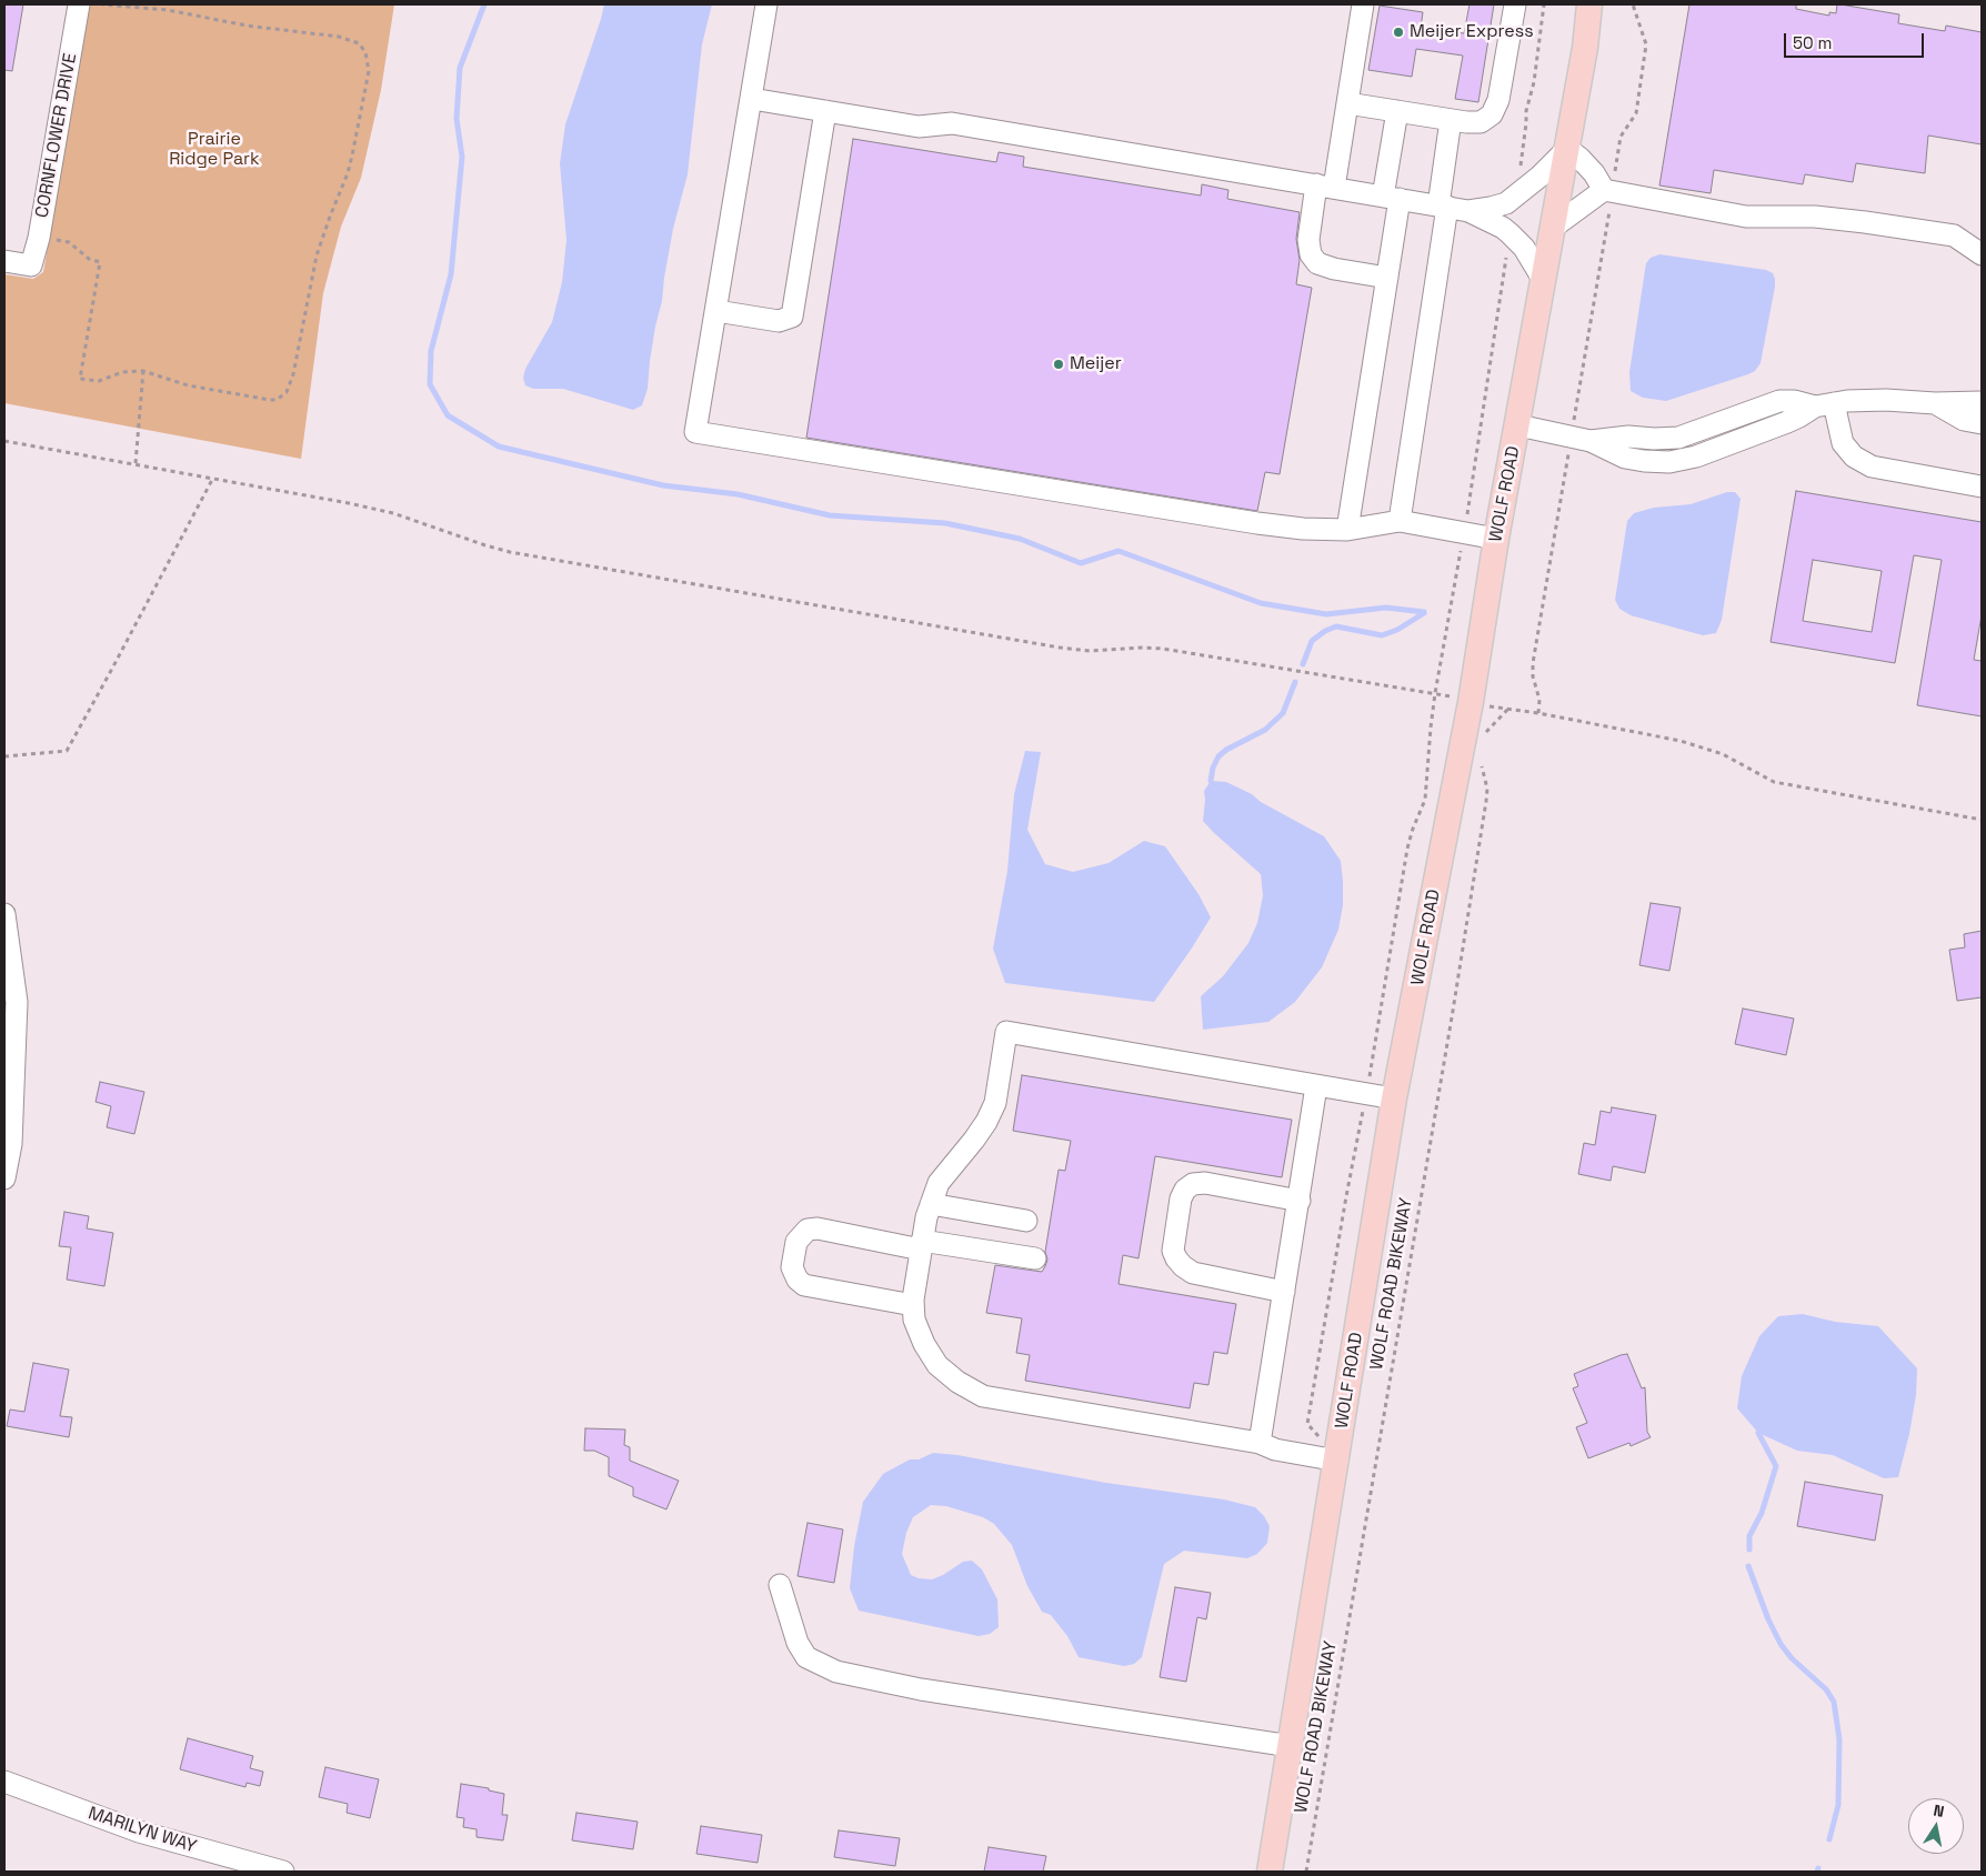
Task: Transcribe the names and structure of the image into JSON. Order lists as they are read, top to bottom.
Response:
{
  "streets": {
    "main road": ["WOLF ROAD"],
    "street": ["CORNFLOWER DRIVE", "MARILYN WAY"],
    "path": ["WOLF ROAD BIKEWAY"]
  },
  "parks": ["Prairie Ridge Park"],
  "places": ["Meijer Express", "Meijer"],
  "scale_bar": "50 m",
  "north": "top"
}
